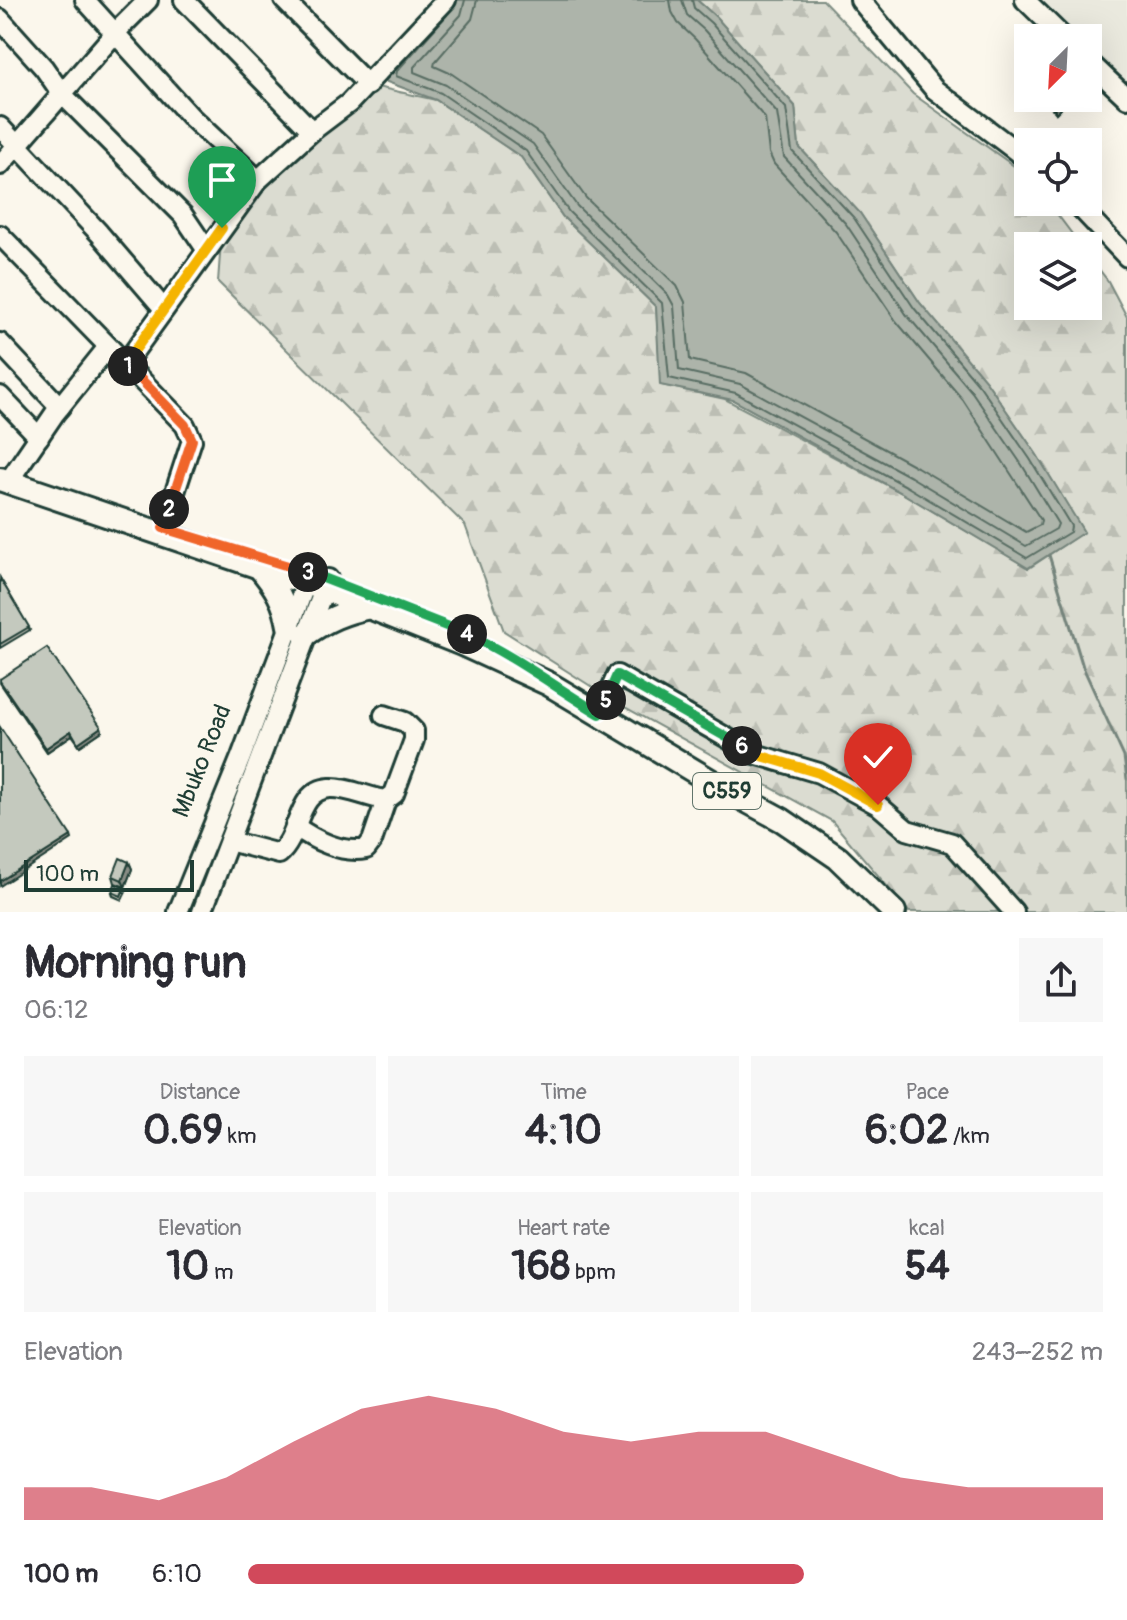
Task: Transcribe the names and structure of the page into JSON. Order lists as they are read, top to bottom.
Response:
{
  "streets": {
    "main road": ["C559"],
    "street": ["Mbuko Road"]
  },
  "scale_bar": "100 m",
  "north": "bottom left",
  "page": {
    "pins": [
      "1",
      "2",
      "3",
      "4",
      "5",
      "6"
    ],
    "scale": "100 m",
    "heading": ["Morning run", "06:12"],
    "stats": [
      ["Distance", "0.69 km"],
      ["Time", "4:10"],
      ["Pace", "6:02 /km"],
      ["Elevation", "10 m"],
      ["Heart rate", "168 bpm"],
      ["kcal", "54"]
    ],
    "chart": ["Elevation", "243–252 m"],
    "list": [
      {
        "name": "100 m",
        "note": "6:10"
      }
    ]
  }
}
